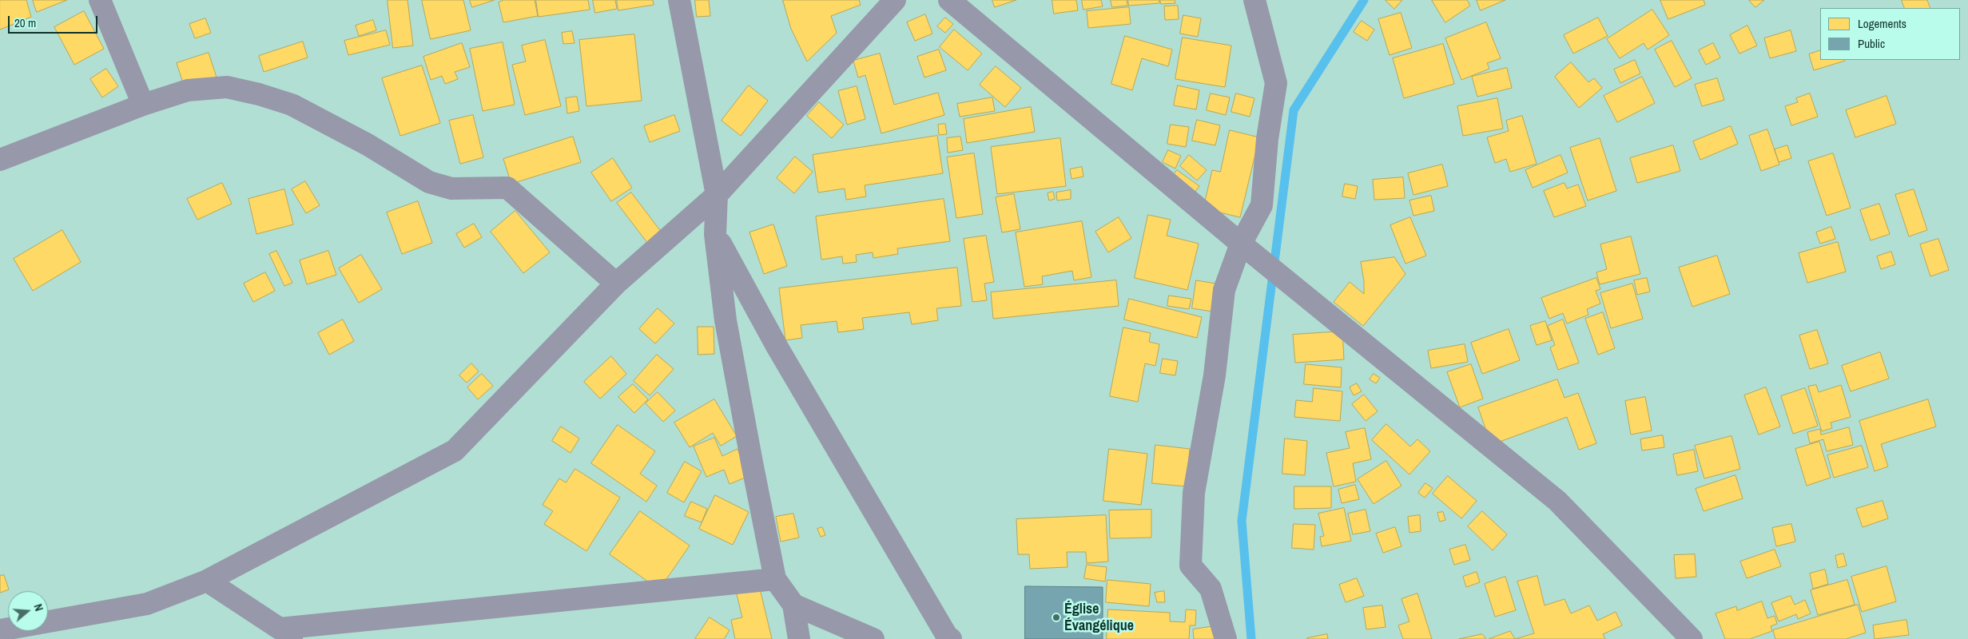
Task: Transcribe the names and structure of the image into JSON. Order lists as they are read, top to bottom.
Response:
{
  "places": ["Église Évangélique"],
  "legend": ["Logements", "Public"],
  "scale_bar": "20 m",
  "north": "right"
}
